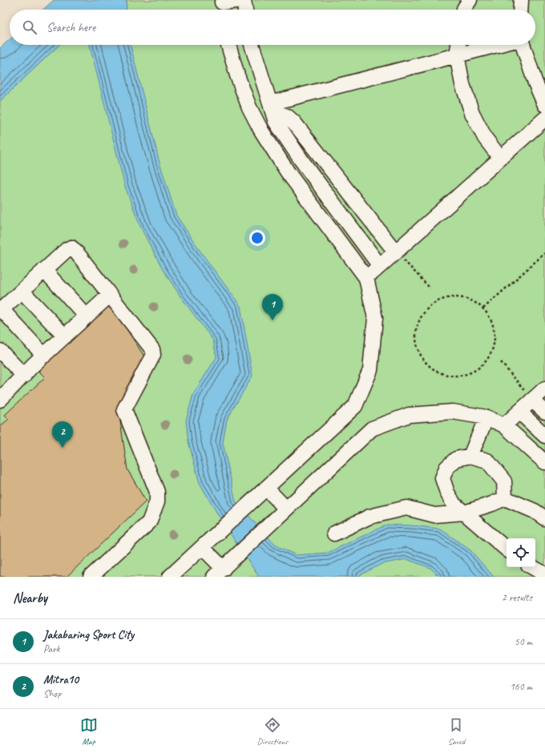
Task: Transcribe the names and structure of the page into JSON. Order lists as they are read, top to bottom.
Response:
{
  "page": {
    "search": "Search here",
    "pins": ["1", "2"],
    "heading": ["Nearby", "2 results"],
    "list": [
      {
        "mark": "1",
        "name": "Jakabaring Sport City",
        "note": "Park",
        "value": "50 m"
      },
      {
        "mark": "2",
        "name": "Mitra10",
        "note": "Shop",
        "value": "160 m"
      }
    ],
    "nav": ["Map", "Directions", "Saved"]
  }
}
